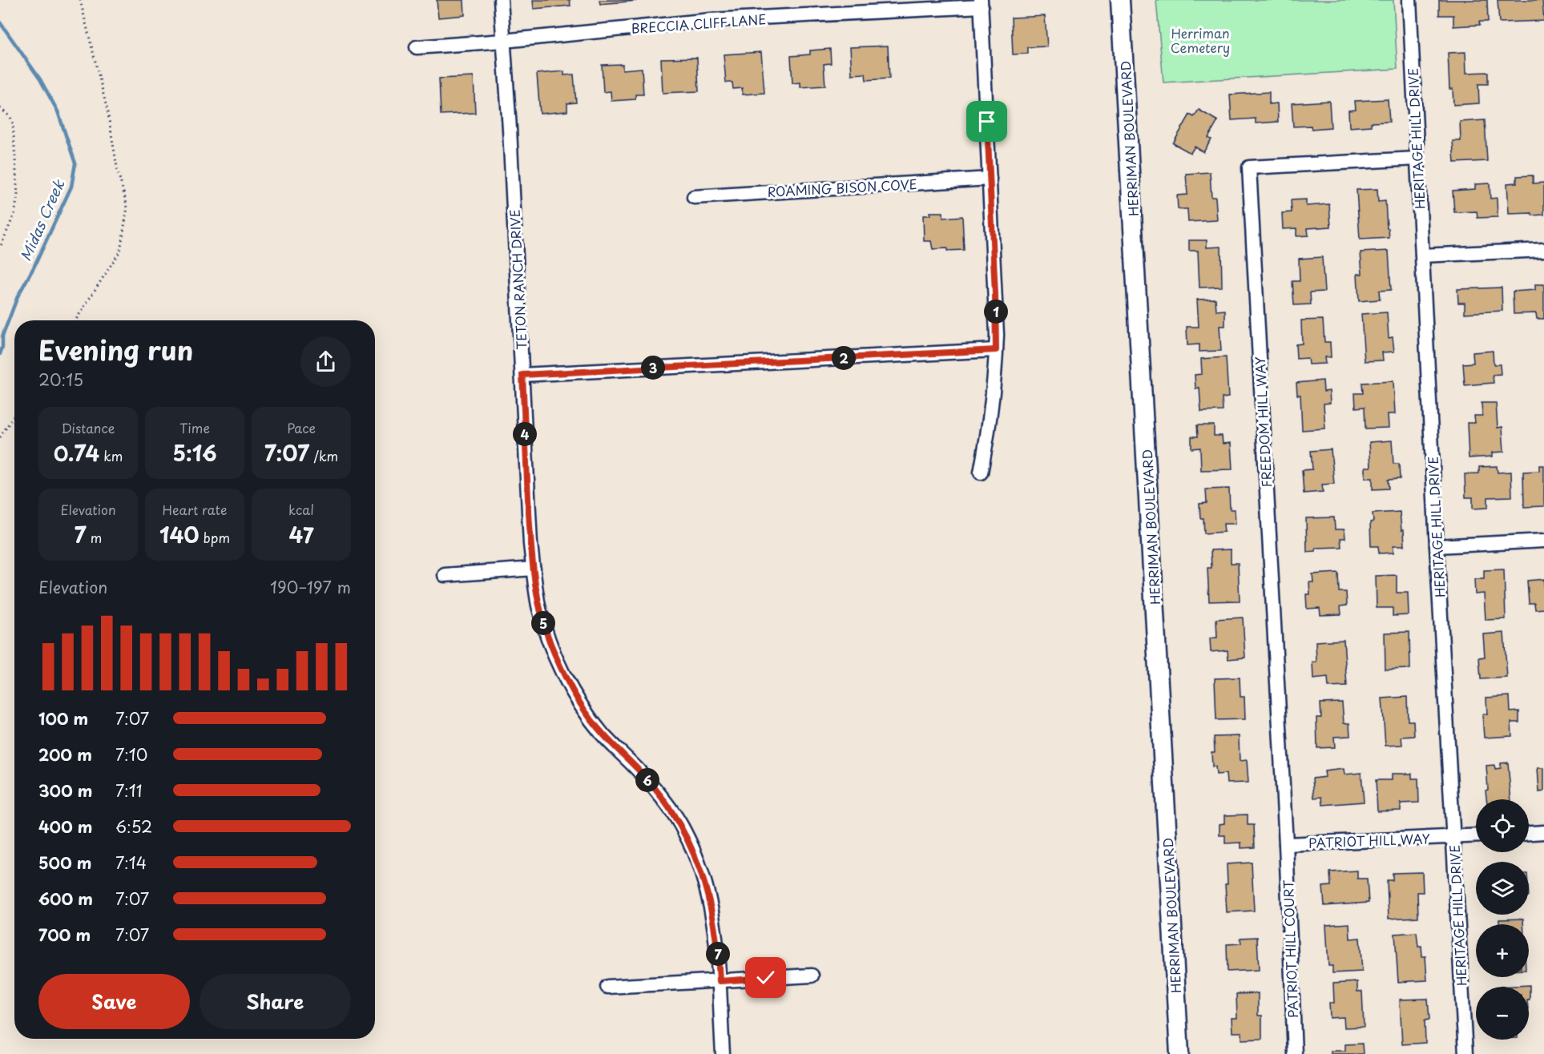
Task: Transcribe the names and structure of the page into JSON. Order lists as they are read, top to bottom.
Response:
{
  "streets": {
    "street": [
      "BRECCIA CLIFF LANE",
      "HERRIMAN BOULEVARD",
      "HERITAGE HILL DRIVE",
      "ROAMING BISON COVE",
      "TETON RANCH DRIVE",
      "FREEDOM HILL WAY",
      "PATRIOT HILL WAY",
      "PATRIOT HILL COURT"
    ]
  },
  "crossings": [
    ["BRECCIA CLIFF LANE", "TETON RANCH DRIVE"],
    ["HERITAGE HILL DRIVE", "FREEDOM HILL WAY"],
    ["HERITAGE HILL DRIVE", "PATRIOT HILL WAY"],
    ["FREEDOM HILL WAY", "PATRIOT HILL WAY"],
    ["FREEDOM HILL WAY", "PATRIOT HILL COURT"],
    ["PATRIOT HILL WAY", "PATRIOT HILL COURT"]
  ],
  "water": ["Midas Creek"],
  "parks": ["Herriman Cemetery"],
  "page": {
    "pins": [
      "1",
      "2",
      "3",
      "4",
      "5",
      "6",
      "7"
    ],
    "heading": ["Evening run", "20:15"],
    "stats": [
      ["Distance", "0.74 km"],
      ["Time", "5:16"],
      ["Pace", "7:07 /km"],
      ["Elevation", "7 m"],
      ["Heart rate", "140 bpm"],
      ["kcal", "47"]
    ],
    "chart": ["Elevation", "190–197 m"],
    "list": [
      {
        "name": "100 m",
        "note": "7:07"
      },
      {
        "name": "200 m",
        "note": "7:10"
      },
      {
        "name": "300 m",
        "note": "7:11"
      },
      {
        "name": "400 m",
        "note": "6:52"
      },
      {
        "name": "500 m",
        "note": "7:14"
      },
      {
        "name": "600 m",
        "note": "7:07"
      },
      {
        "name": "700 m",
        "note": "7:07"
      }
    ],
    "map_buttons": ["+", "−"],
    "buttons": ["Save", "Share"]
  }
}
